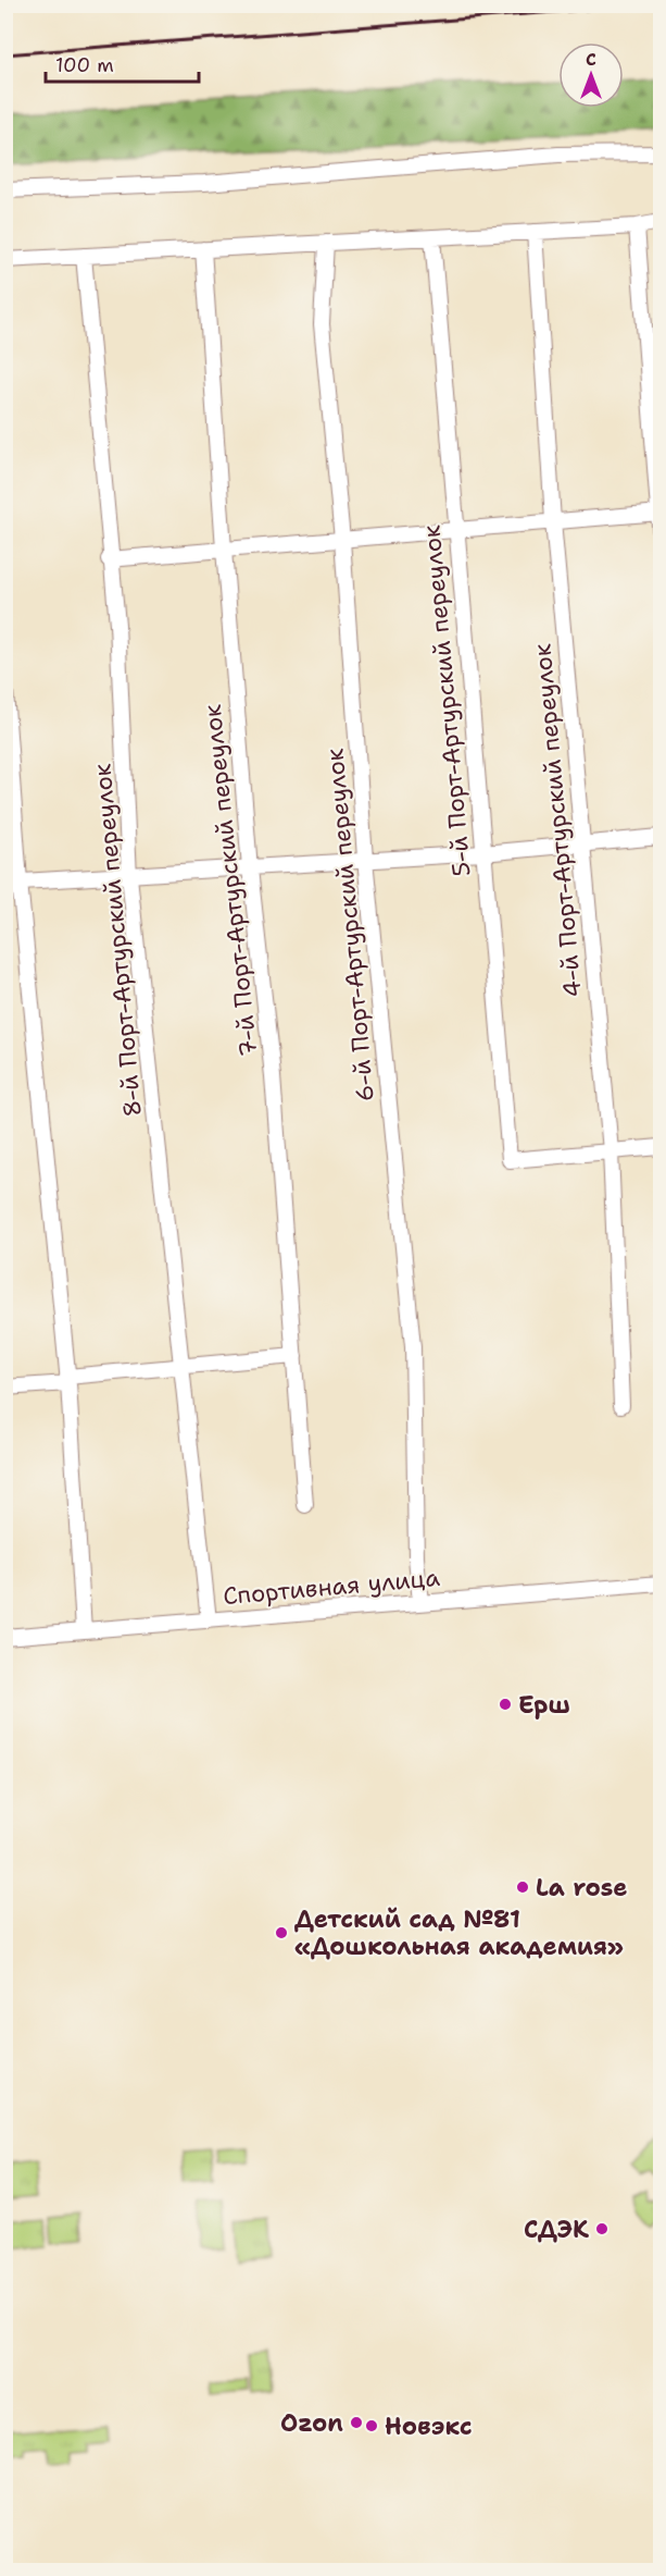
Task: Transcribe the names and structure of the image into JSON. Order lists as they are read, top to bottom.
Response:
{
  "streets": {
    "street": [
      "5-й Порт-Артурский переулок",
      "4-й Порт-Артурский переулок",
      "7-й Порт-Артурский переулок",
      "6-й Порт-Артурский переулок",
      "8-й Порт-Артурский переулок",
      "Спортивная улица"
    ]
  },
  "crossings": [
    ["5-й Порт-Артурский переулок", "4-й Порт-Артурский переулок"],
    ["6-й Порт-Артурский переулок", "Спортивная улица"],
    ["8-й Порт-Артурский переулок", "Спортивная улица"]
  ],
  "places": [
    "Ерш",
    "La rose",
    "Детский сад №81 «Дошкольная академия»",
    "СДЭК",
    "Ozon",
    "Новэкс"
  ],
  "scale_bar": "100 m",
  "north": "top"
}
